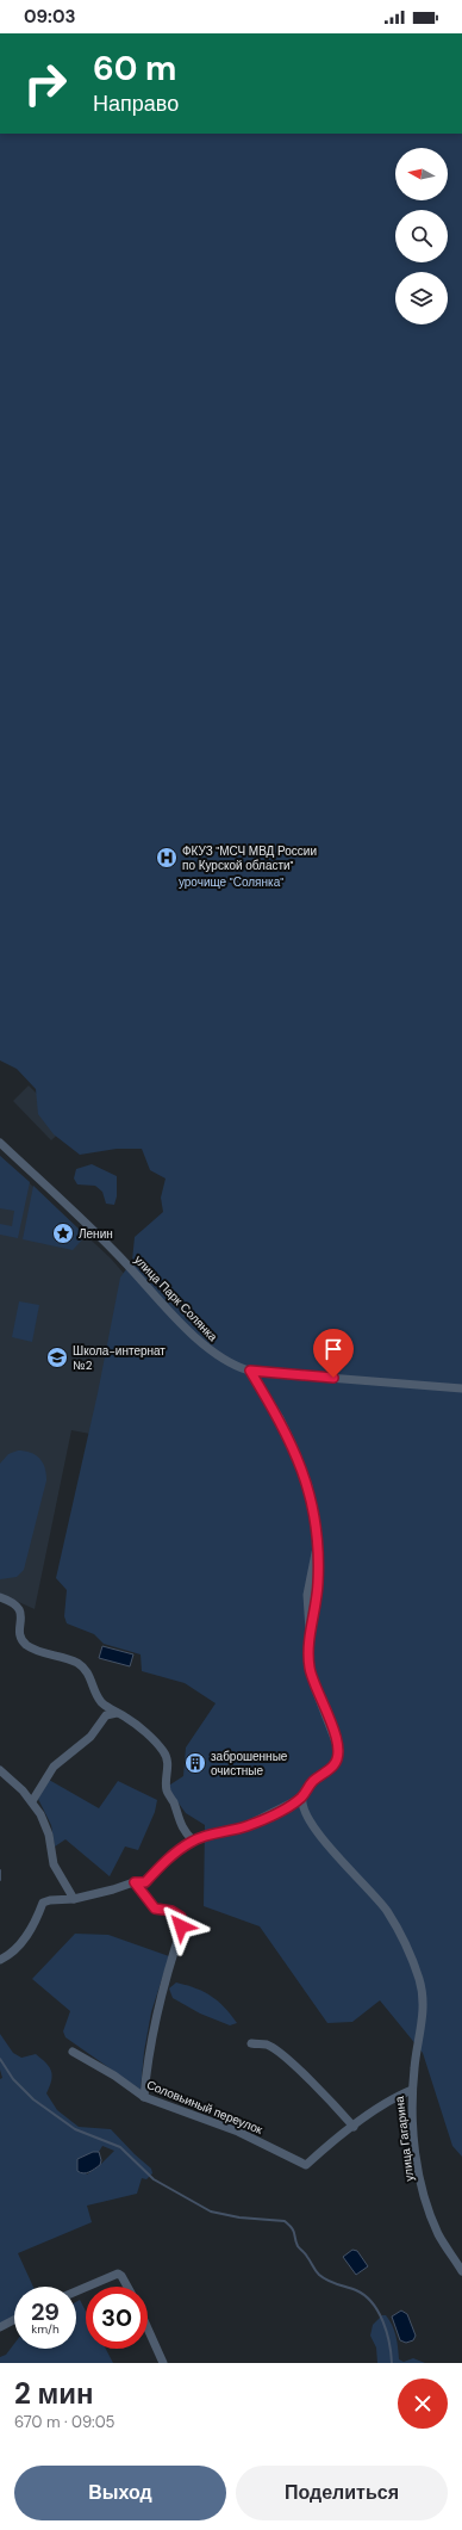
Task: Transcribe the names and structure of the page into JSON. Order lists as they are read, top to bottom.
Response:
{
  "streets": {
    "street": ["улица Парк Солянка", "Соловьиный переулок", "улица Гагарина"]
  },
  "crossings": [
    ["Соловьиный переулок", "улица Гагарина"]
  ],
  "parks": ["урочище \"Солянка\""],
  "places": {
    "hospital": ["ФКУЗ \"МСЧ МВД России по Курской области\""],
    "place": ["Ленин"],
    "school or university": ["Школа-интернат №2"],
    "building": ["заброшенные очистные"]
  },
  "north": "left",
  "page": {
    "status": "09:03",
    "turn": ["60 m", "Направо"],
    "speed": "29 km/h",
    "limit": "30",
    "heading": ["2 мин", "670 m · 09:05"],
    "buttons": ["Выход", "Поделиться"]
  }
}
